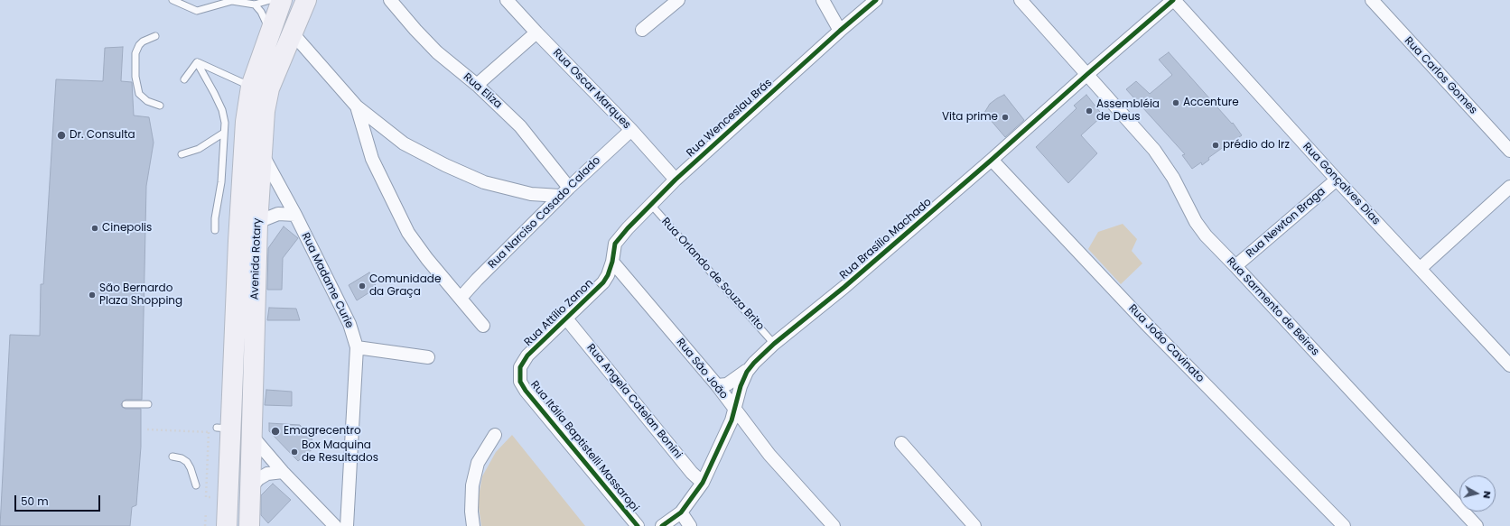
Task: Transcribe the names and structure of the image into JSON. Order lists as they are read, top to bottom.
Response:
{
  "streets": {
    "main road": ["Avenida Rotary"],
    "street": [
      "Rua Carlos Gomes",
      "Rua Oscar Marques",
      "Rua Eliza",
      "Rua Wenceslau Brás",
      "Rua Gonçalves Dias",
      "Rua Narciso Casado Calado",
      "Rua Newton Braga",
      "Rua Brasílio Machado",
      "Rua Madame Curie",
      "Rua Sarmento de Beires",
      "Rua Attílio Zanon",
      "Rua João Cavinato",
      "Rua São João",
      "Rua Angela Catelan Bonini",
      "Rua Itália Baptistelli Massaropi"
    ],
    "lane": ["Rua Orlando de Souza Brito"]
  },
  "crossings": [
    ["Rua Oscar Marques", "Rua Wenceslau Brás"],
    ["Rua Oscar Marques", "Rua Narciso Casado Calado"],
    ["Rua Eliza", "Rua Narciso Casado Calado"],
    ["Rua Wenceslau Brás", "Rua Orlando de Souza Brito"],
    ["Rua Wenceslau Brás", "Rua Attílio Zanon"],
    ["Rua Wenceslau Brás", "Rua São João"],
    ["Rua Gonçalves Dias", "Rua Newton Braga"],
    ["Rua Gonçalves Dias", "Rua Brasílio Machado"],
    ["Rua Newton Braga", "Rua Sarmento de Beires"],
    ["Rua Brasílio Machado", "Rua Orlando de Souza Brito"],
    ["Rua Brasílio Machado", "Rua Sarmento de Beires"],
    ["Rua Brasílio Machado", "Rua João Cavinato"],
    ["Rua Brasílio Machado", "Rua São João"],
    ["Rua Brasílio Machado", "Rua Angela Catelan Bonini"],
    ["Avenida Rotary", "Rua Madame Curie"],
    ["Rua Attílio Zanon", "Rua São João"],
    ["Rua Attílio Zanon", "Rua Angela Catelan Bonini"],
    ["Rua Attílio Zanon", "Rua Itália Baptistelli Massaropi"]
  ],
  "places": [
    "Accenture",
    "Assembléia de Deus",
    "Vita prime",
    "Dr. Consulta",
    "prédio do lrz",
    "Cinepolis",
    "Comunidade da Graça",
    "São Bernardo Plaza Shopping",
    "Emagrecentro",
    "Box Maquina de Resultados"
  ],
  "scale_bar": "50 m",
  "north": "right"
}
